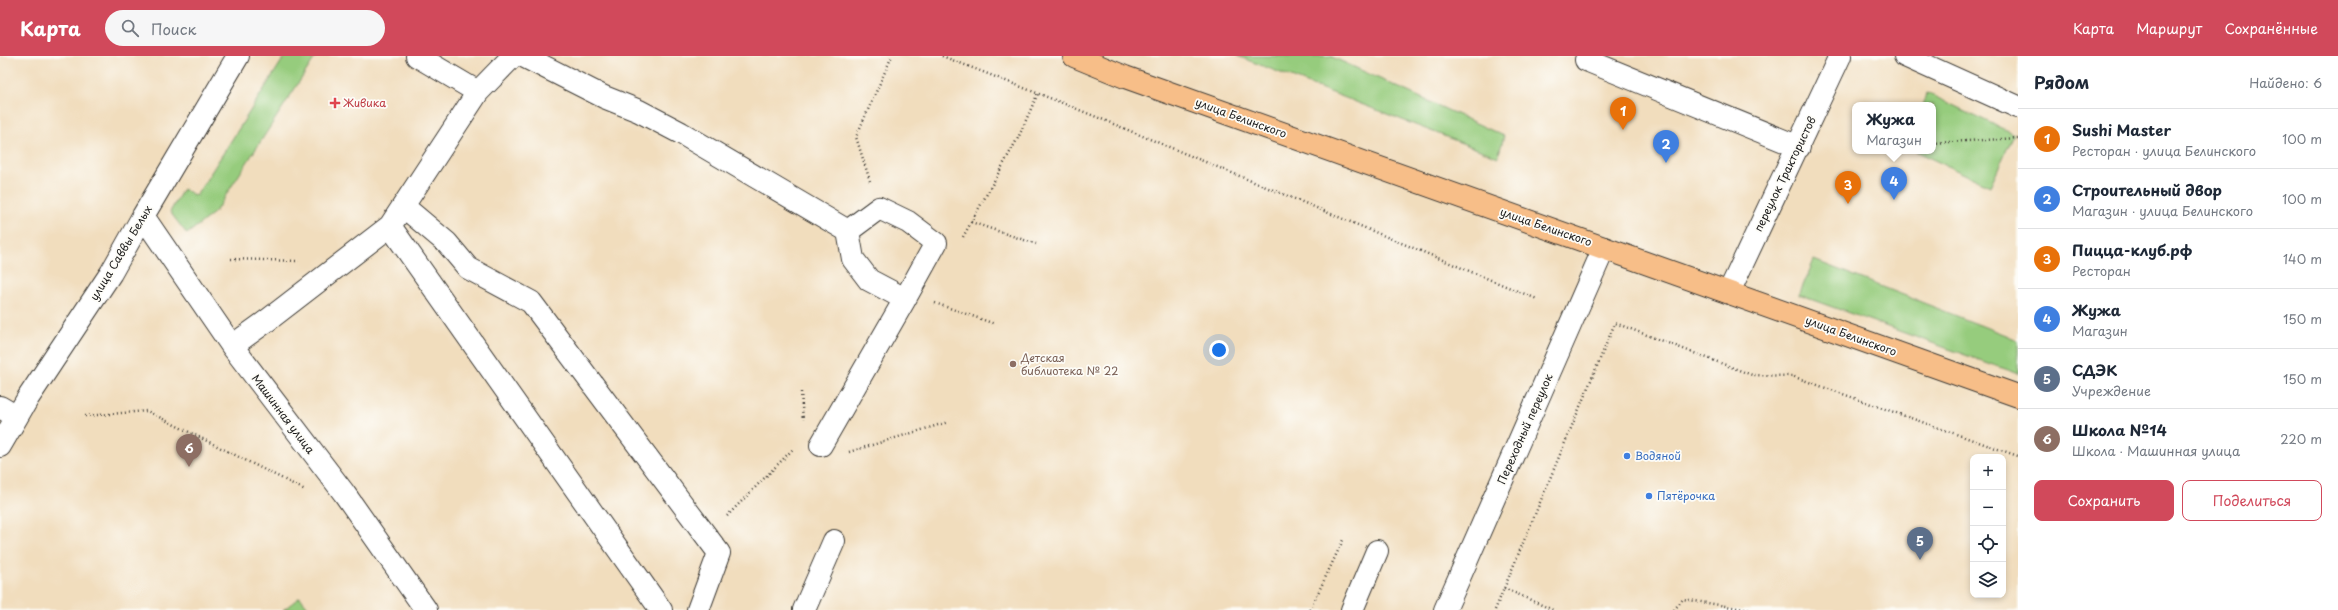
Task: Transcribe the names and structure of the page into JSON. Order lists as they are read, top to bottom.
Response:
{
  "streets": {
    "main road": ["улица Белинского"],
    "street": [
      "переулок Трактористов",
      "улица Саввы Белых",
      "Машинная улица",
      "Переходный переулок"
    ]
  },
  "crossings": [
    ["улица Белинского", "переулок Трактористов"],
    ["улица Белинского", "Переходный переулок"],
    ["улица Саввы Белых", "Машинная улица"]
  ],
  "places": {
    "health": ["Живика"],
    "other": ["Детская библиотека № 22", "Водяной", "Пятёрочка"]
  },
  "page": {
    "header": "Карта",
    "search": "Поиск",
    "nav": ["Карта", "Маршрут", "Сохранённые"],
    "heading": ["Рядом", "Найдено: 6"],
    "pins": [
      "1",
      "2",
      "4",
      "3",
      "6",
      "5"
    ],
    "popup": ["Жужа", "Магазин"],
    "list": [
      {
        "mark": "1",
        "name": "Sushi Master",
        "note": "Ресторан · улица Белинского",
        "value": "100 m"
      },
      {
        "mark": "2",
        "name": "Строительный двор",
        "note": "Магазин · улица Белинского",
        "value": "100 m"
      },
      {
        "mark": "3",
        "name": "Пицца-клуб.рф",
        "note": "Ресторан",
        "value": "140 m"
      },
      {
        "mark": "4",
        "name": "Жужа",
        "note": "Магазин",
        "value": "150 m"
      },
      {
        "mark": "5",
        "name": "СДЭК",
        "note": "Учреждение",
        "value": "150 m"
      },
      {
        "mark": "6",
        "name": "Школа №14",
        "note": "Школа · Машинная улица",
        "value": "220 m"
      }
    ],
    "map_buttons": ["+", "−"],
    "buttons": ["Сохранить", "Поделиться"]
  }
}
